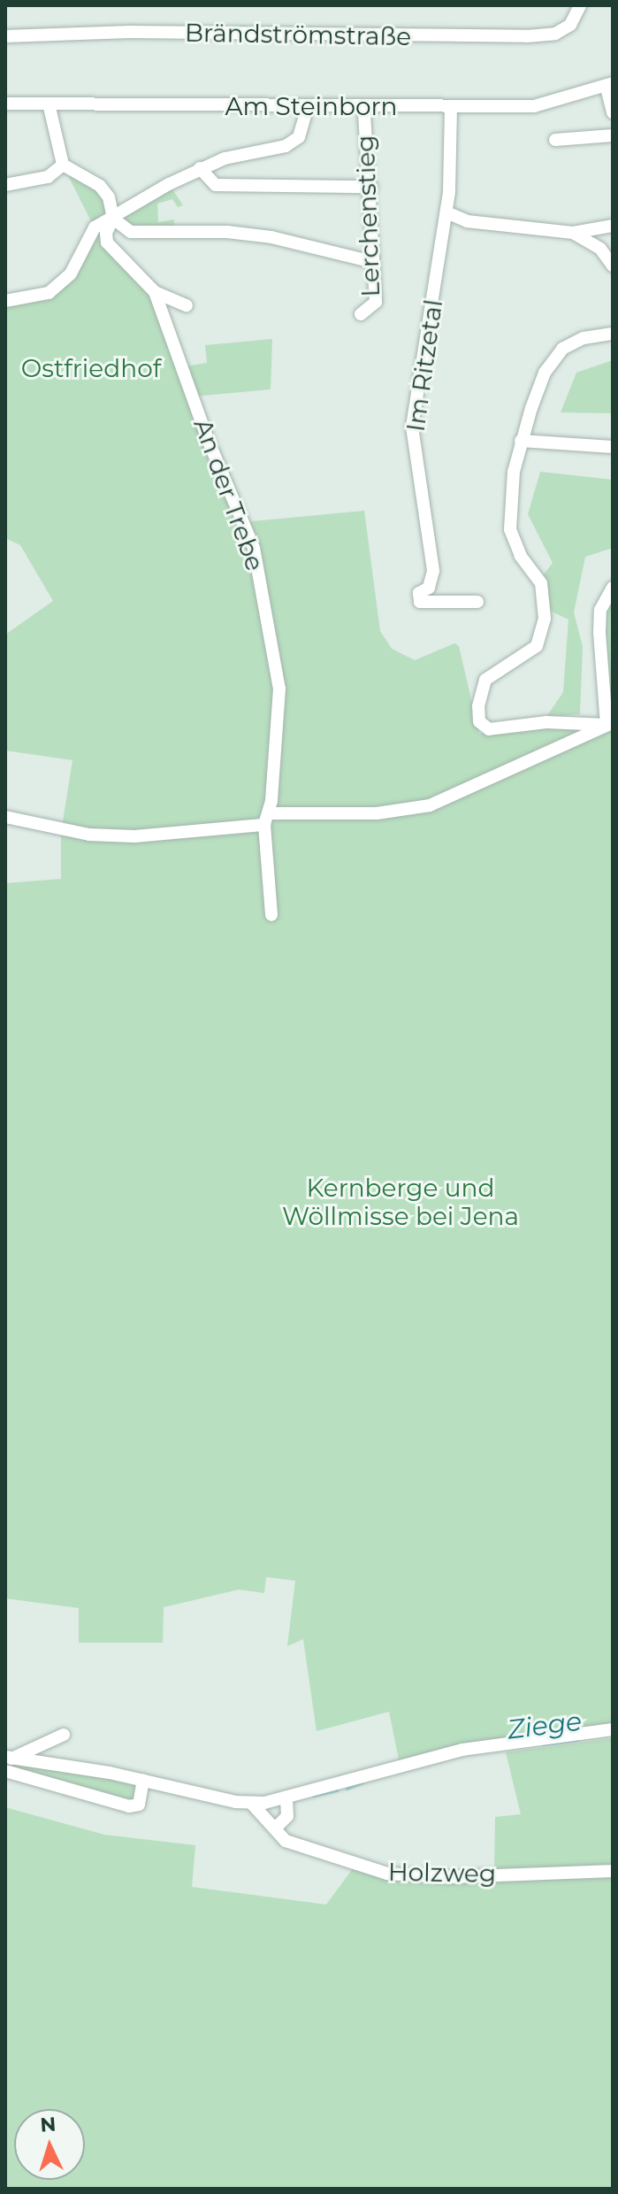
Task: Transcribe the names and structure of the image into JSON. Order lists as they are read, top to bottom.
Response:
{
  "streets": {
    "street": [
      "Brändströmstraße",
      "Am Steinborn",
      "Lerchenstieg",
      "Im Ritzetal",
      "An der Trebe",
      "Holzweg"
    ]
  },
  "crossings": [
    ["Am Steinborn", "Im Ritzetal"]
  ],
  "water": ["Ziege"],
  "parks": ["Ostfriedhof", "Kernberge und Wöllmisse bei Jena"],
  "north": "top"
}
